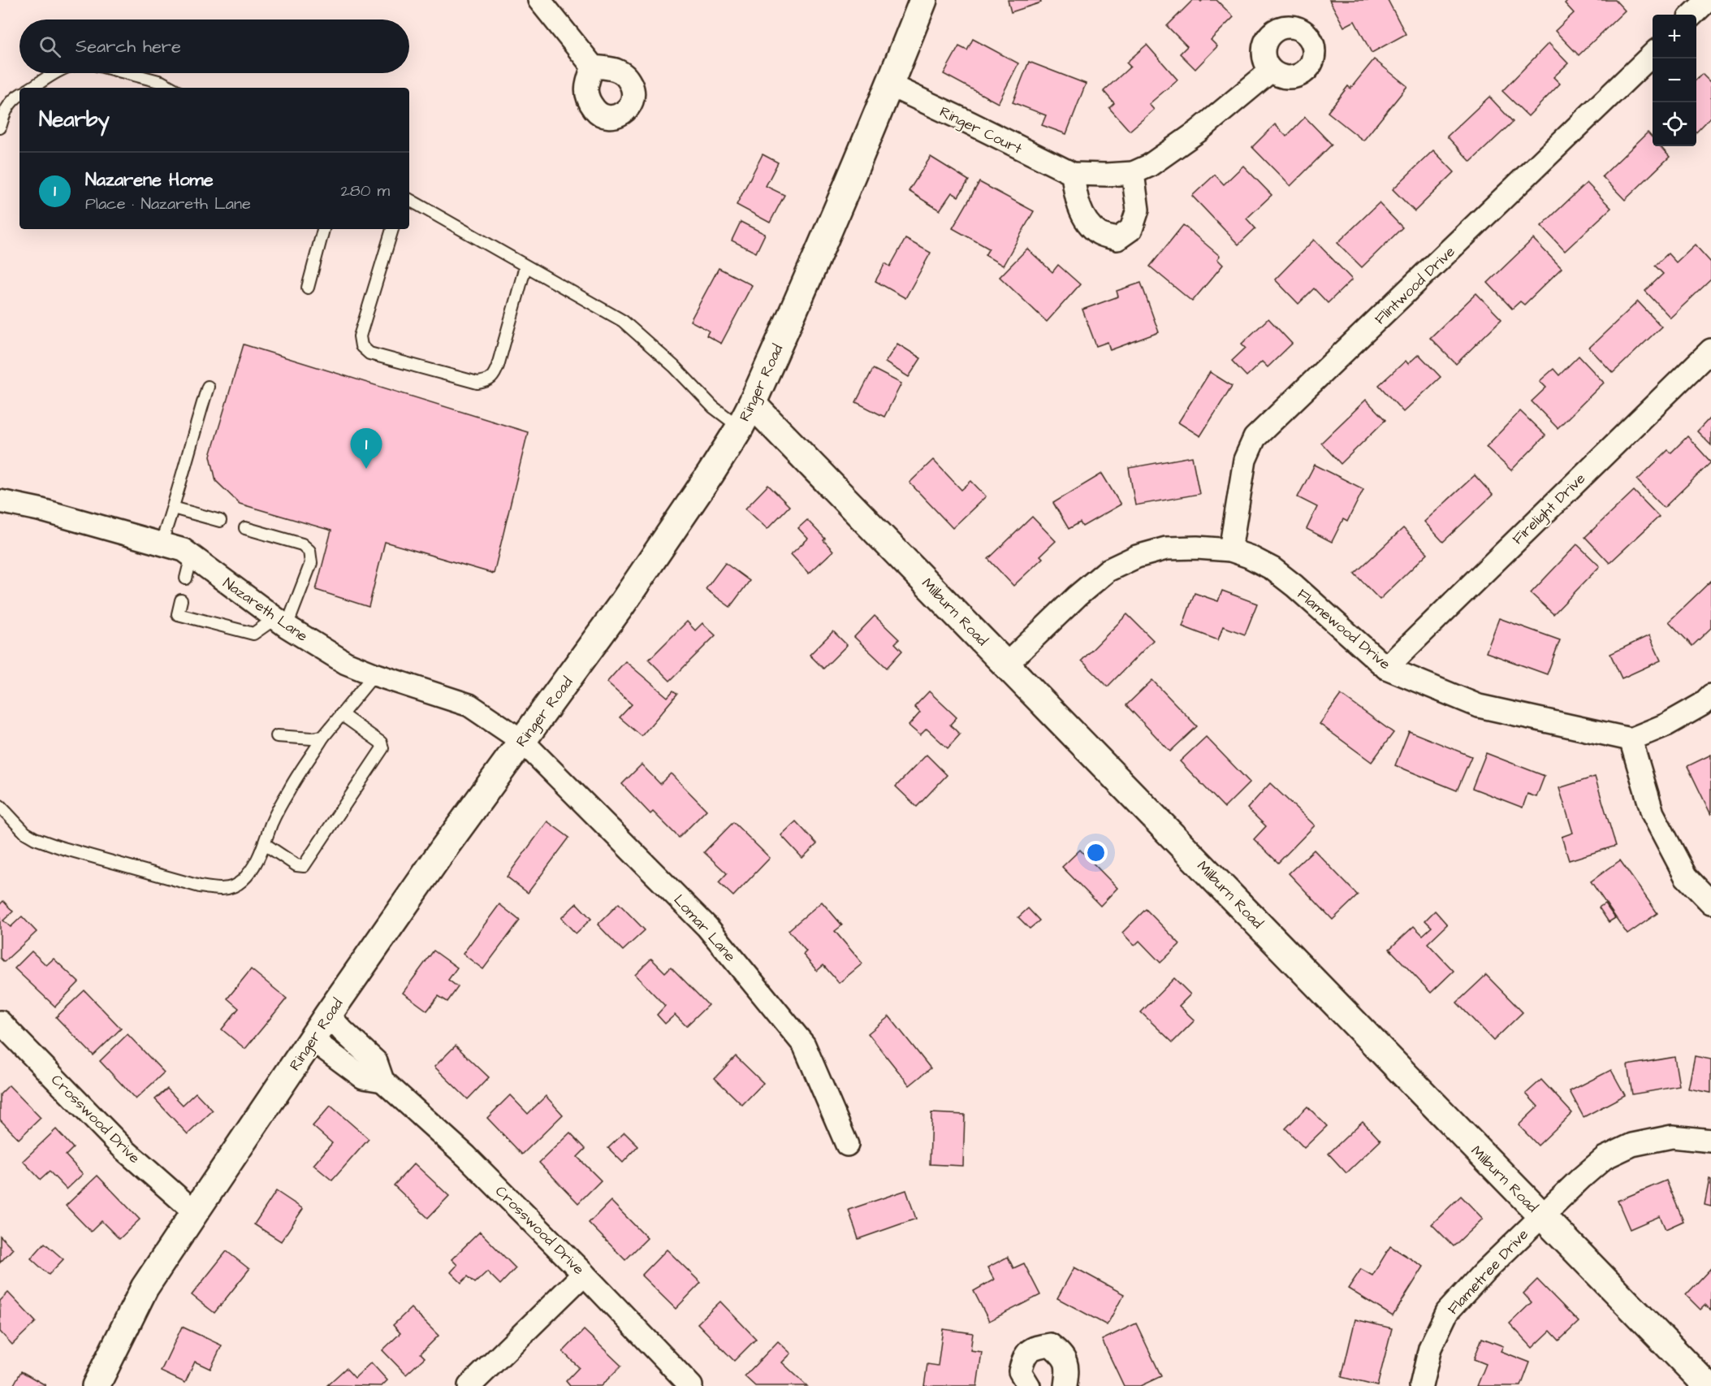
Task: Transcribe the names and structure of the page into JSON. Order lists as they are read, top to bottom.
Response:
{
  "streets": {
    "street": [
      "Ringer Court",
      "Flintwood Drive",
      "Ringer Road",
      "Firelight Drive",
      "Nazareth Lane",
      "Milburn Road",
      "Flamewood Drive",
      "Lomar Lane",
      "Crosswood Drive",
      "Flametree Drive"
    ]
  },
  "crossings": [
    ["Ringer Court", "Ringer Road"],
    ["Flintwood Drive", "Flamewood Drive"],
    ["Ringer Road", "Nazareth Lane"],
    ["Ringer Road", "Milburn Road"],
    ["Ringer Road", "Lomar Lane"],
    ["Ringer Road", "Crosswood Drive"],
    ["Firelight Drive", "Flamewood Drive"],
    ["Nazareth Lane", "Lomar Lane"],
    ["Milburn Road", "Flamewood Drive"],
    ["Milburn Road", "Flametree Drive"]
  ],
  "page": {
    "map_buttons": ["+", "−"],
    "search": "Search here",
    "heading": "Nearby",
    "list": [
      {
        "mark": "1",
        "name": "Nazarene Home",
        "note": "Place · Nazareth Lane",
        "value": "280 m"
      }
    ],
    "pins": "1"
  }
}
